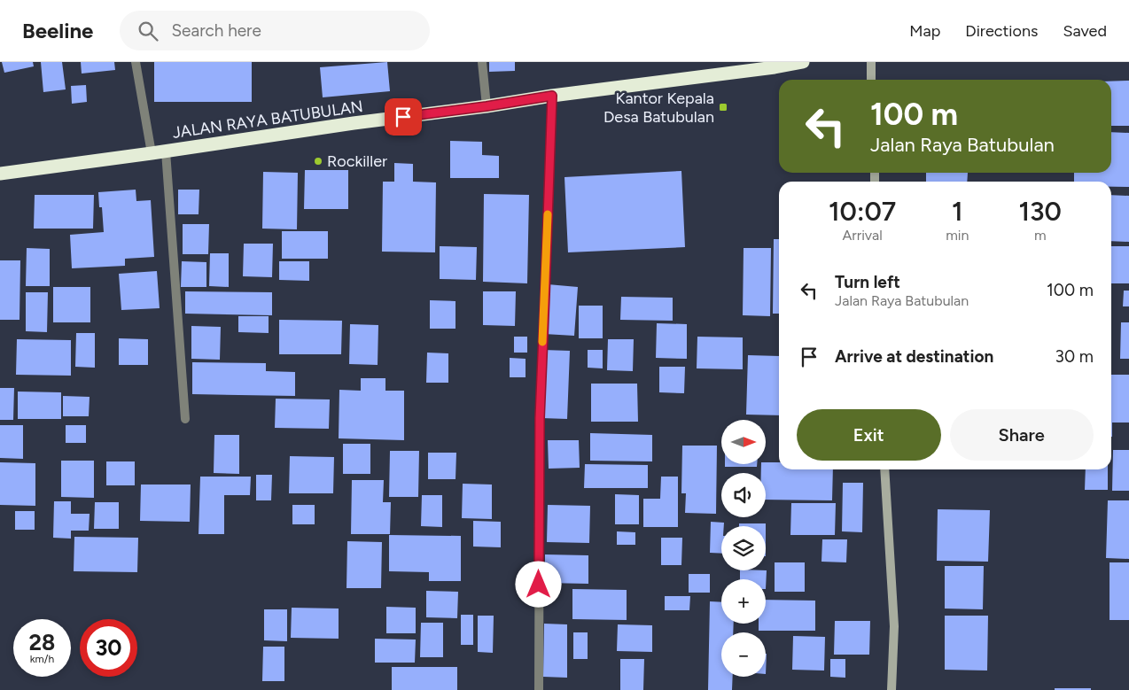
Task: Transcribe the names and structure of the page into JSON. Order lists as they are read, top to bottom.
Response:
{
  "streets": {
    "highway": ["JALAN RAYA BATUBULAN"]
  },
  "places": {
    "transit": ["Kantor Kepala Desa Batubulan"],
    "other": ["Rockiller"]
  },
  "north": "right",
  "page": {
    "header": "Beeline",
    "search": "Search here",
    "nav": ["Map", "Directions", "Saved"],
    "turn": ["100 m", "Jalan Raya Batubulan"],
    "eta": [
      "10:07",
      "Arrival",
      "1",
      "min",
      "130",
      "m"
    ],
    "list": [
      {
        "name": "Turn left",
        "note": "Jalan Raya Batubulan",
        "value": "100 m"
      },
      {
        "name": "Arrive at destination",
        "value": "30 m"
      }
    ],
    "buttons": ["Exit", "Share"],
    "map_buttons": ["+", "−"],
    "speed": "28 km/h",
    "limit": "30"
  }
}
